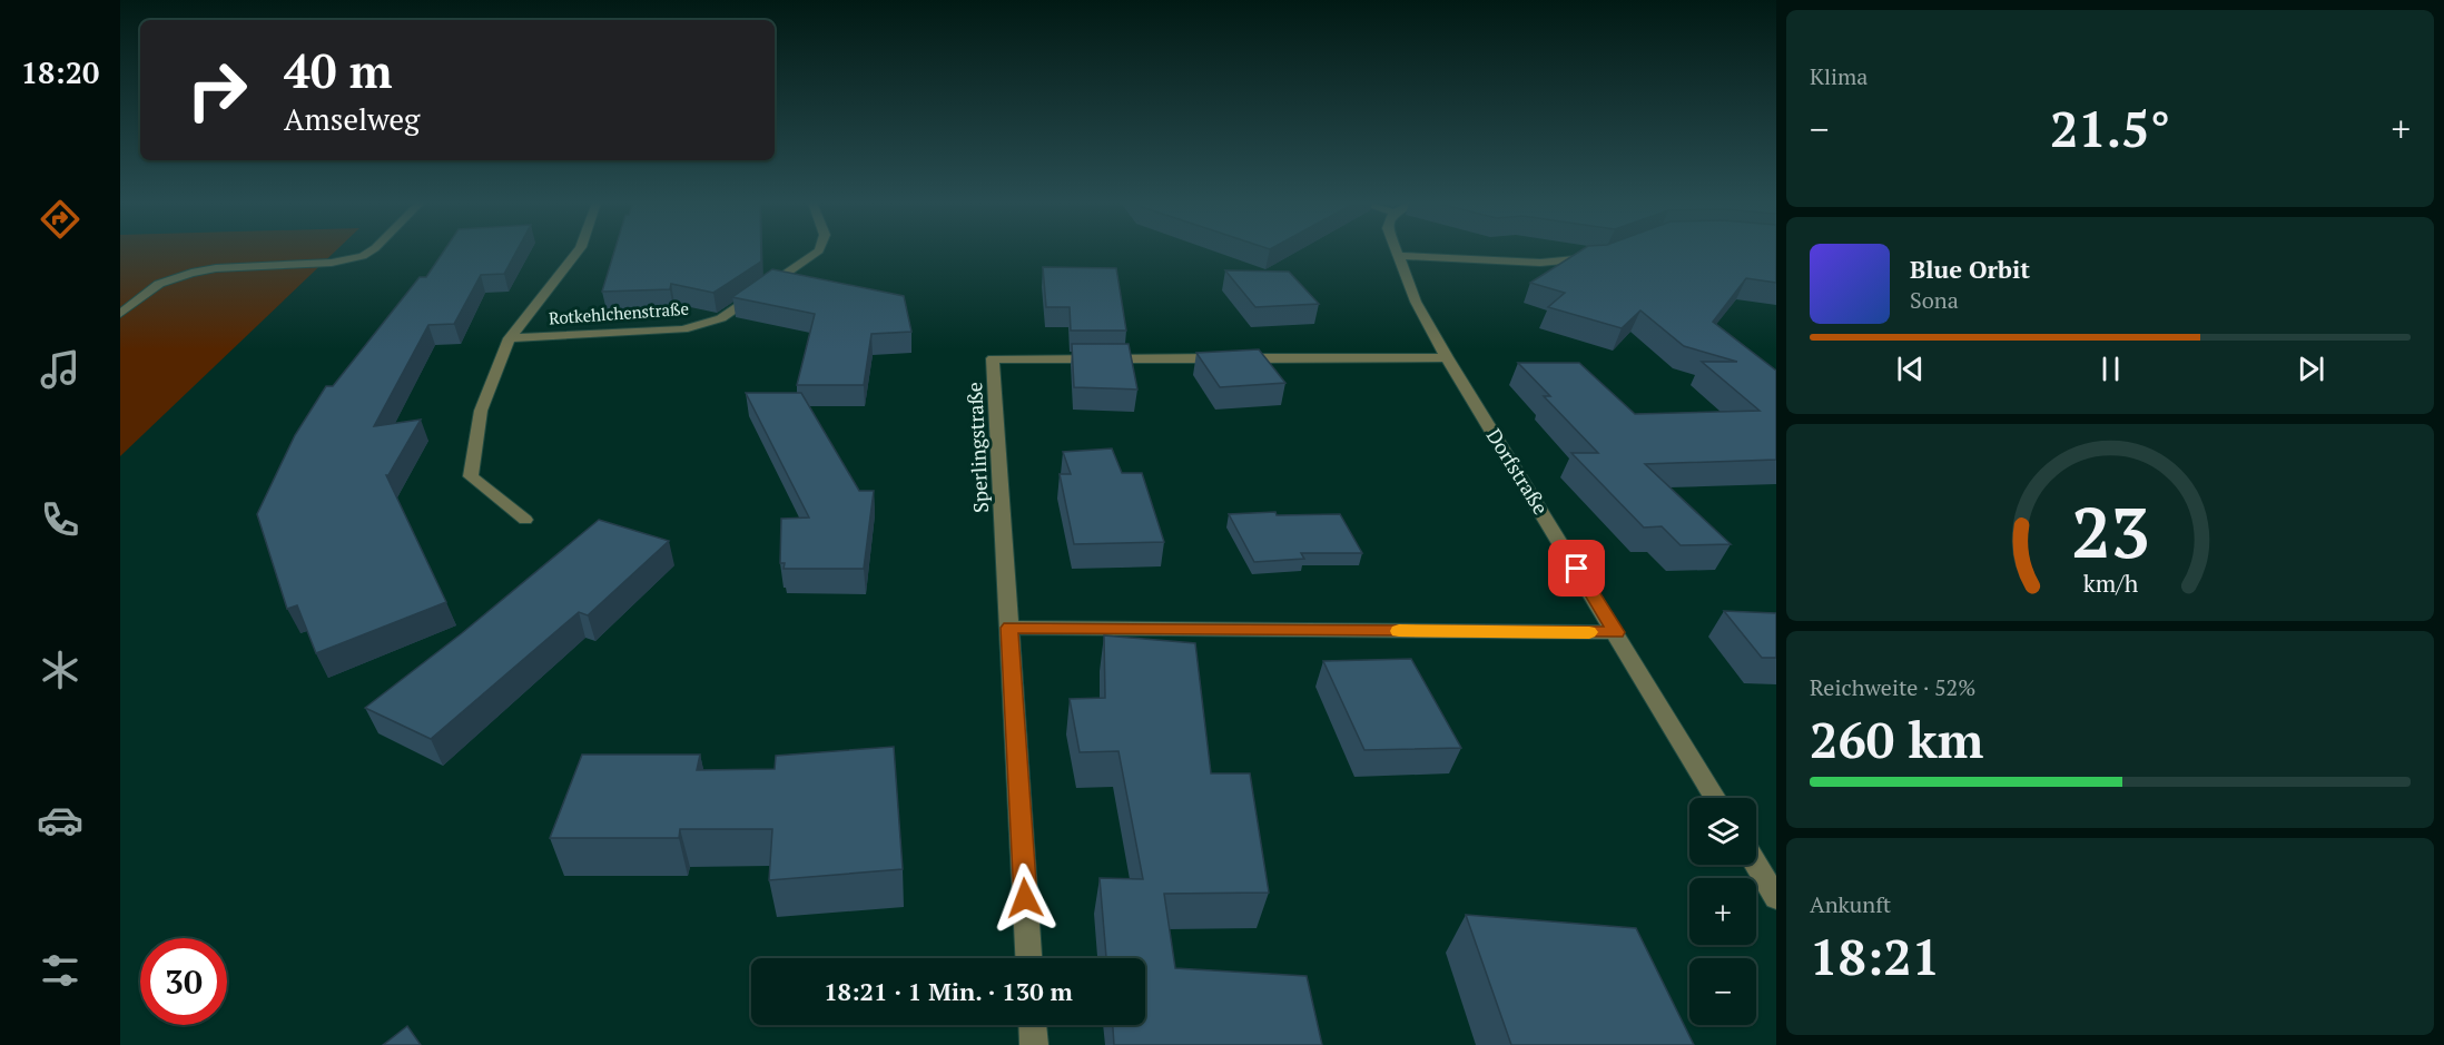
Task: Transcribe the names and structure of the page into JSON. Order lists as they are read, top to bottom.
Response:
{
  "streets": {
    "street": ["Rotkehlchenstraße", "Sperlingstraße", "Dorfstraße"]
  },
  "crossings": [
    ["Sperlingstraße", "Dorfstraße"]
  ],
  "page": {
    "tabs": "18:20",
    "tile": [
      "Klima",
      ["Reichweite · 52%", "260 km"],
      ["Ankunft", "18:21"]
    ],
    "turn": ["40 m", "Amselweg"],
    "heat": ["−", "21.5°", "+"],
    "song": ["Blue Orbit", "Sona"],
    "map_buttons": ["+", "−"],
    "limit": "30",
    "trip": "18:21 · 1 Min. · 130 m",
    "gauge": ["23", "km/h"]
  }
}
